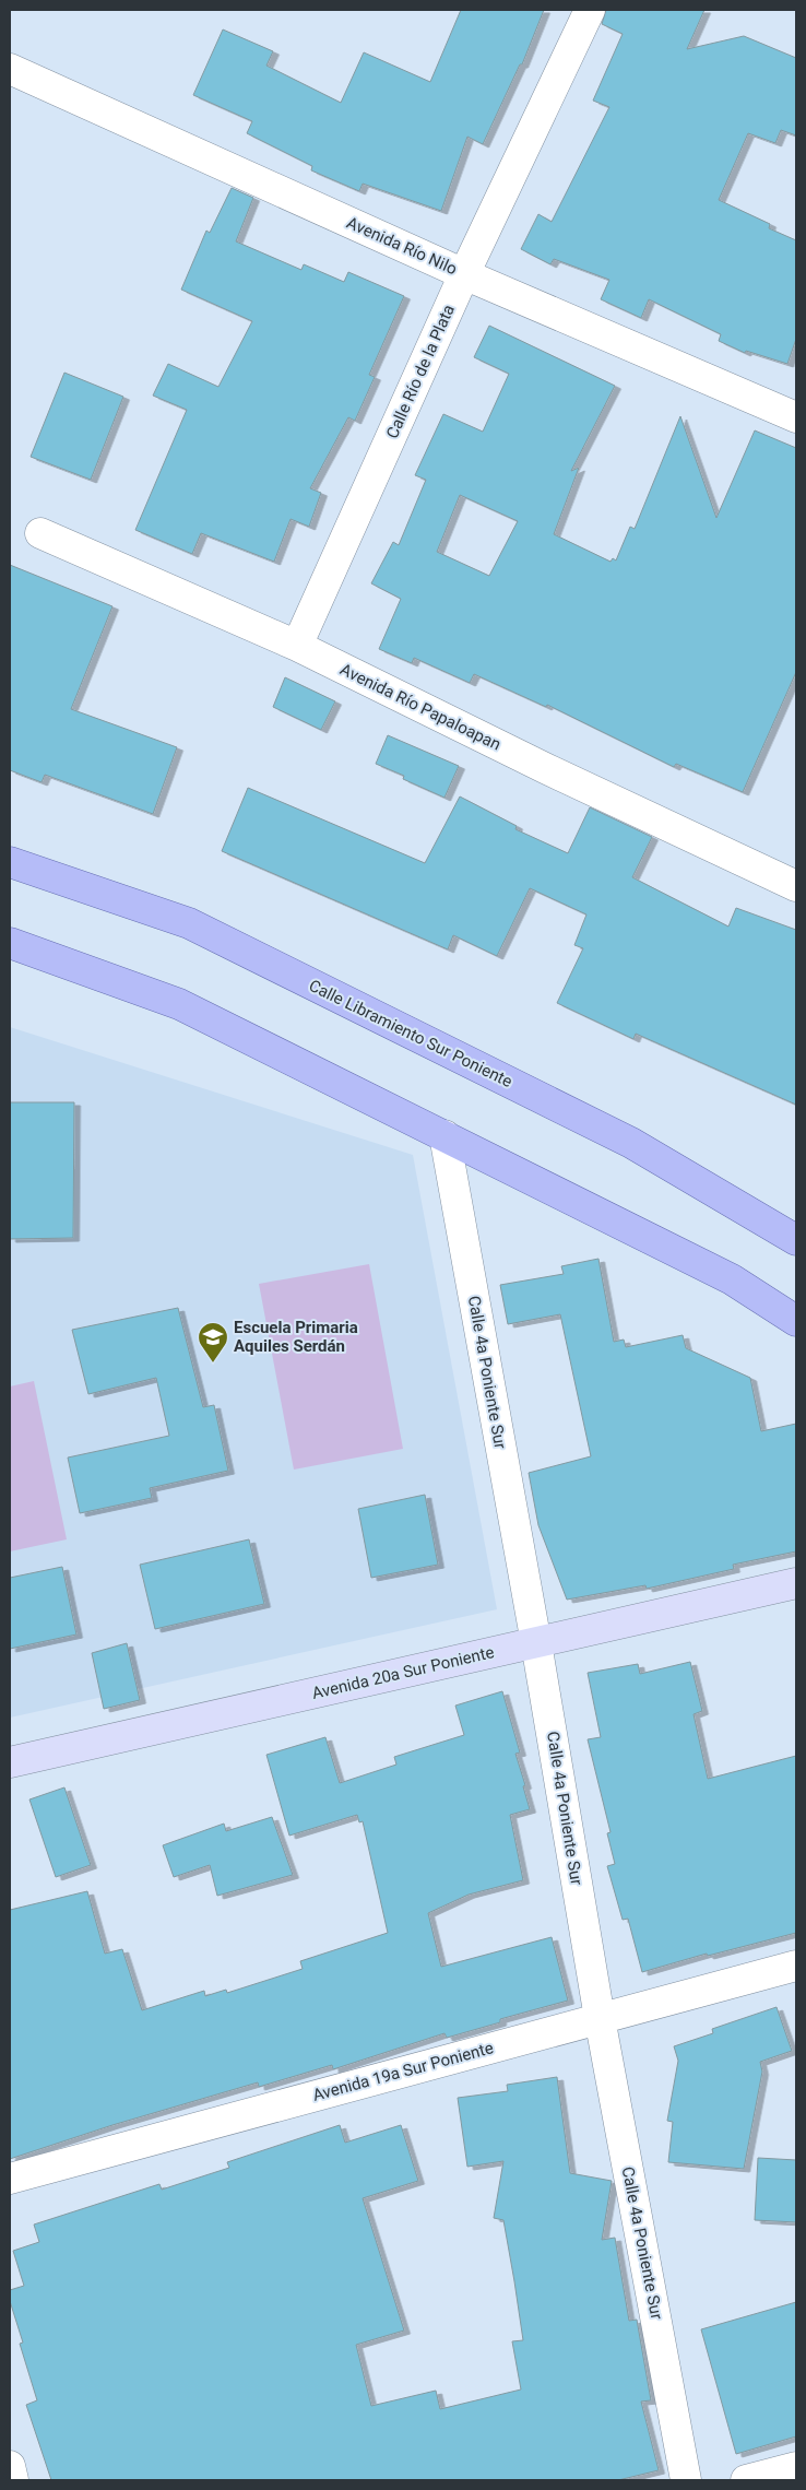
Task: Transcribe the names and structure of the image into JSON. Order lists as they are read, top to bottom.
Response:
{
  "streets": {
    "main road": ["Calle Libramiento Sur Poniente"],
    "street": [
      "Avenida Río Nilo",
      "Calle Río de la Plata",
      "Avenida Río Papaloapan",
      "Calle 4a Poniente Sur",
      "Avenida 20a Sur Poniente",
      "Avenida 19a Sur Poniente"
    ]
  },
  "crossings": [
    ["Avenida Río Nilo", "Calle Río de la Plata"],
    ["Calle Río de la Plata", "Avenida Río Papaloapan"],
    ["Calle 4a Poniente Sur", "Avenida 20a Sur Poniente"],
    ["Calle 4a Poniente Sur", "Avenida 19a Sur Poniente"]
  ],
  "places": {
    "school or university": ["Escuela Primaria Aquiles Serdán"]
  }
}
